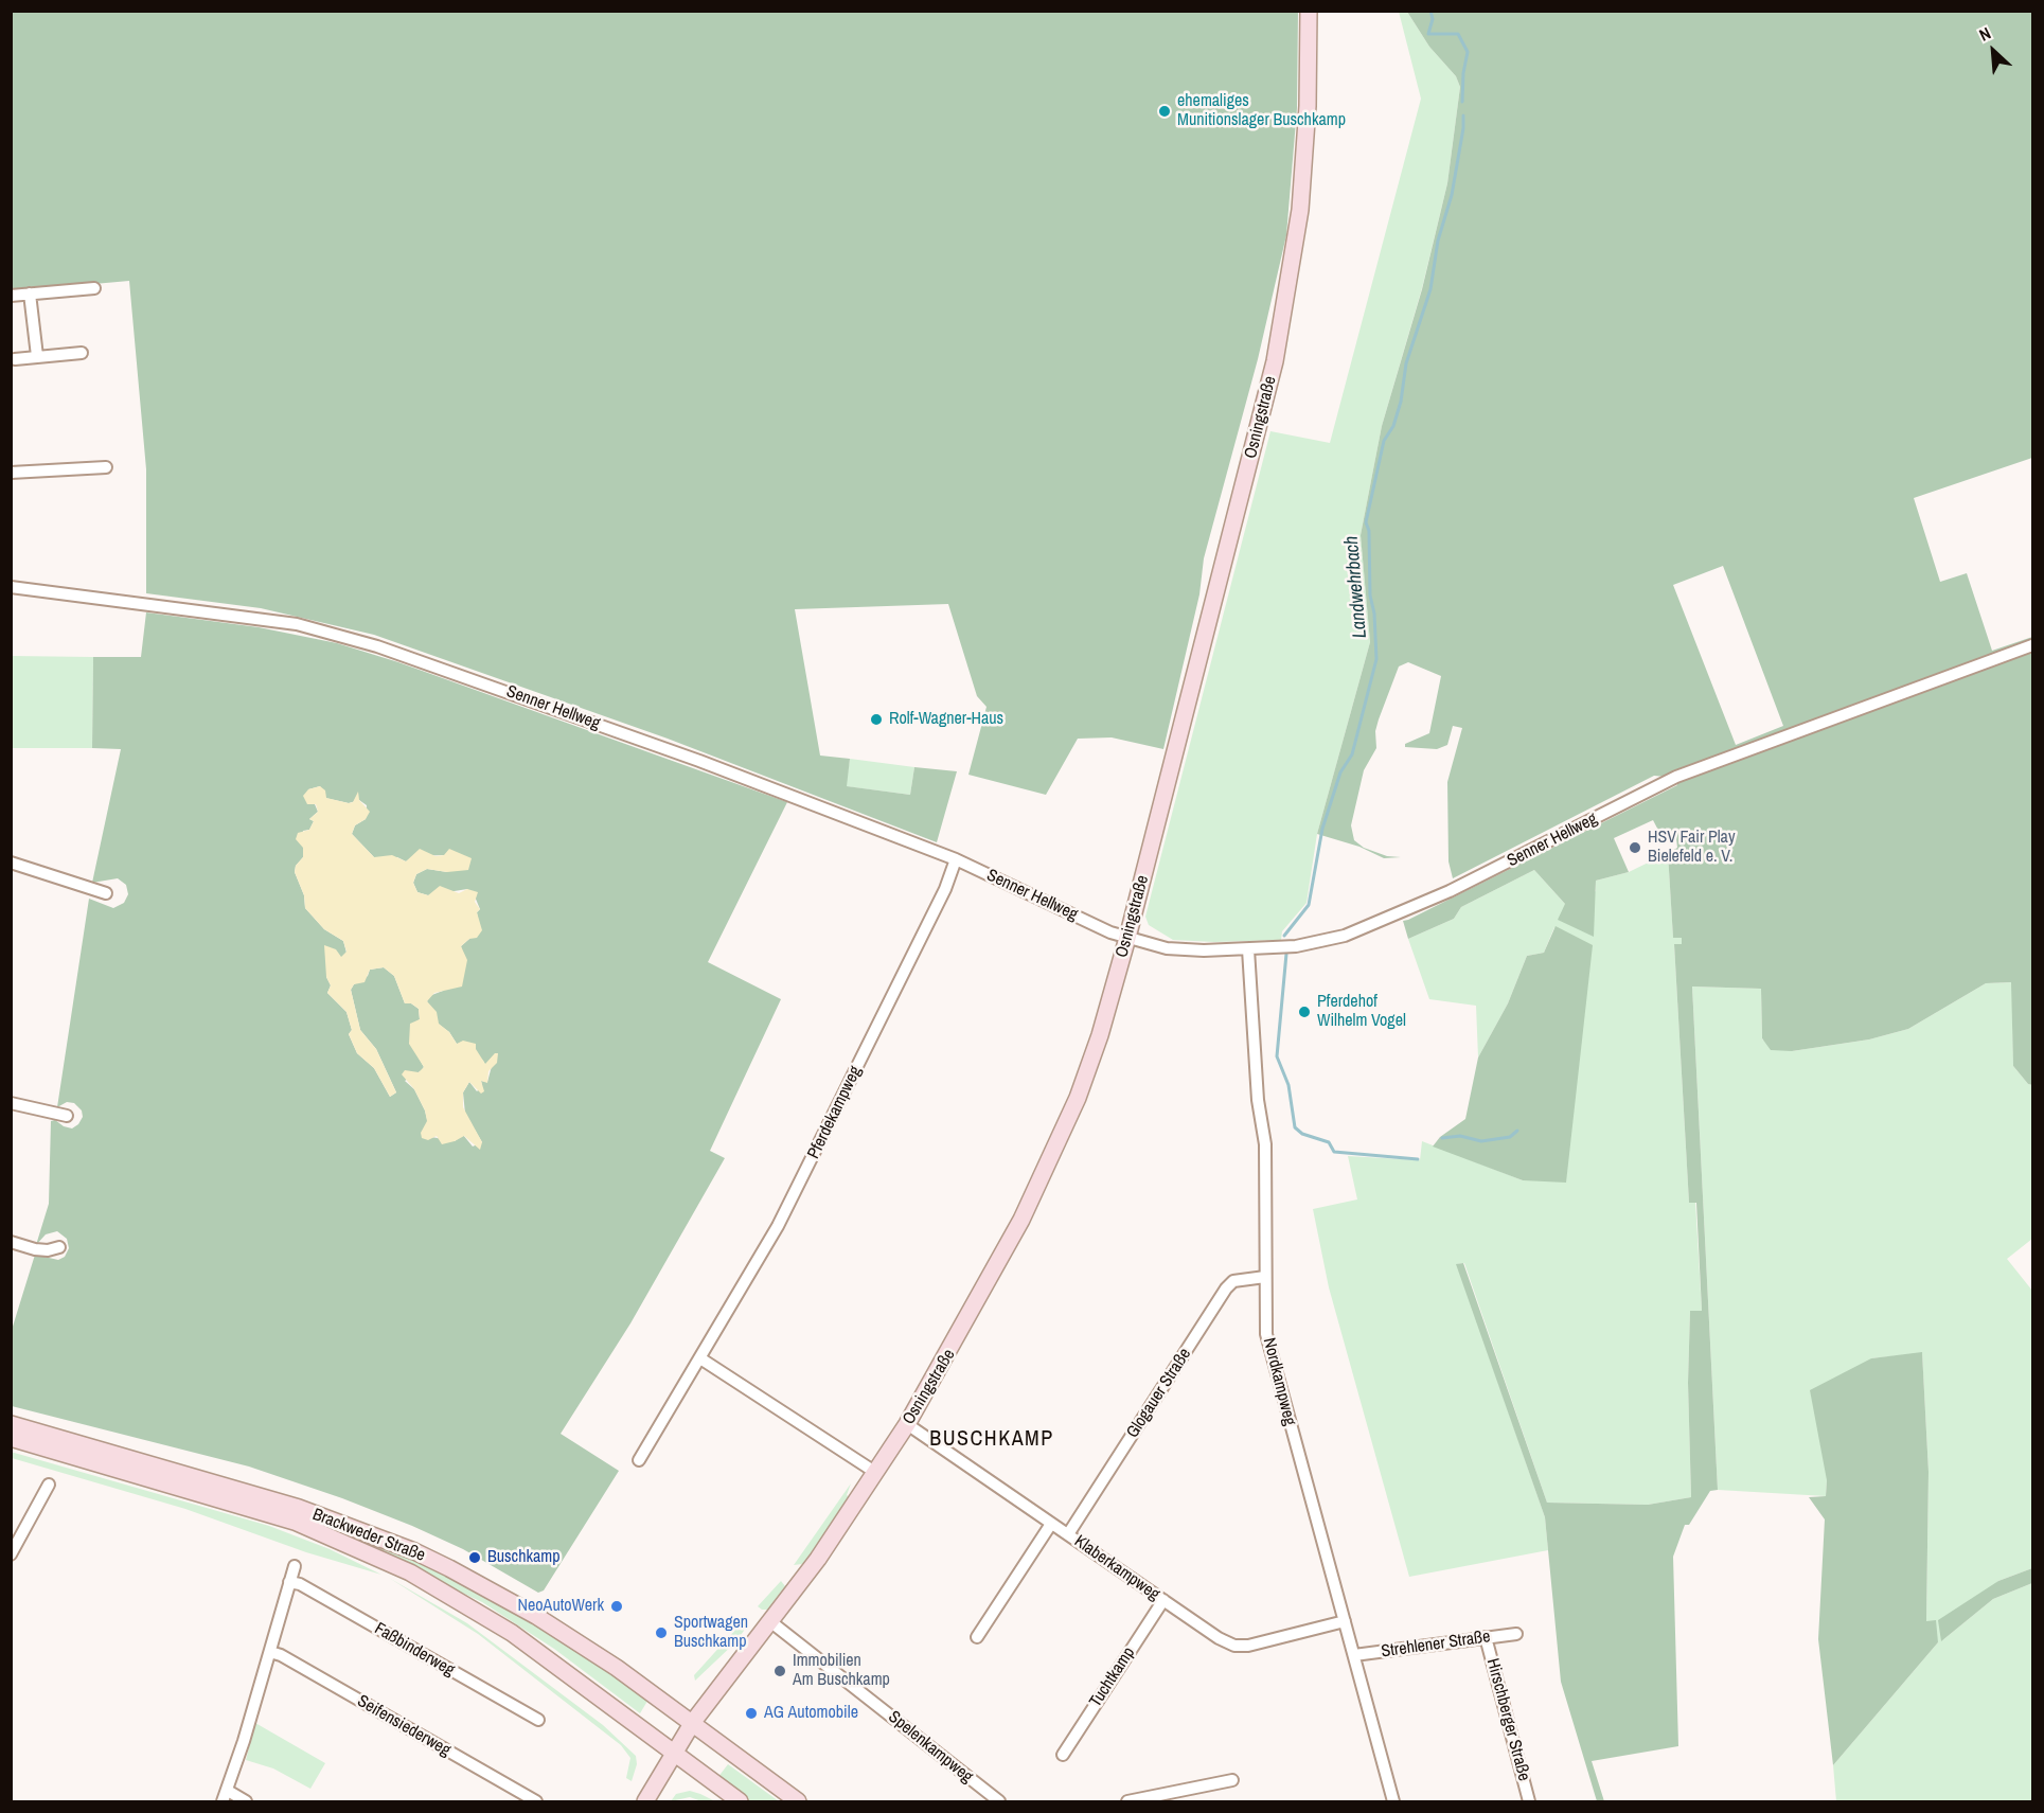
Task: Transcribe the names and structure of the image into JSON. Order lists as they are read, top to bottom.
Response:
{
  "streets": {
    "main road": ["Osningstraße", "Brackweder Straße"],
    "street": [
      "Senner Hellweg",
      "Pferdekampweg",
      "Nordkampweg",
      "Glogauer Straße",
      "Klaberkampweg",
      "Strehlener Straße",
      "Faßbinderweg",
      "Tuchtkamp",
      "Hirschberger Straße",
      "Seifensiederweg",
      "Spelenkampweg"
    ]
  },
  "crossings": [
    ["Osningstraße", "Senner Hellweg"],
    ["Osningstraße", "Brackweder Straße"],
    ["Osningstraße", "Klaberkampweg"],
    ["Osningstraße", "Spelenkampweg"],
    ["Senner Hellweg", "Pferdekampweg"],
    ["Senner Hellweg", "Nordkampweg"],
    ["Nordkampweg", "Glogauer Straße"],
    ["Nordkampweg", "Klaberkampweg"],
    ["Nordkampweg", "Strehlener Straße"],
    ["Glogauer Straße", "Klaberkampweg"],
    ["Klaberkampweg", "Tuchtkamp"],
    ["Strehlener Straße", "Hirschberger Straße"]
  ],
  "districts": ["BUSCHKAMP"],
  "water": ["Landwehrbach"],
  "places": [
    "ehemaliges Munitionslager Buschkamp",
    "Rolf-Wagner-Haus",
    "HSV Fair Play Bielefeld e. V.",
    "Pferdehof Wilhelm Vogel",
    "Buschkamp",
    "NeoAutoWerk",
    "Sportwagen Buschkamp",
    "Immobilien Am Buschkamp",
    "AG Automobile"
  ],
  "north": "top left"
}
